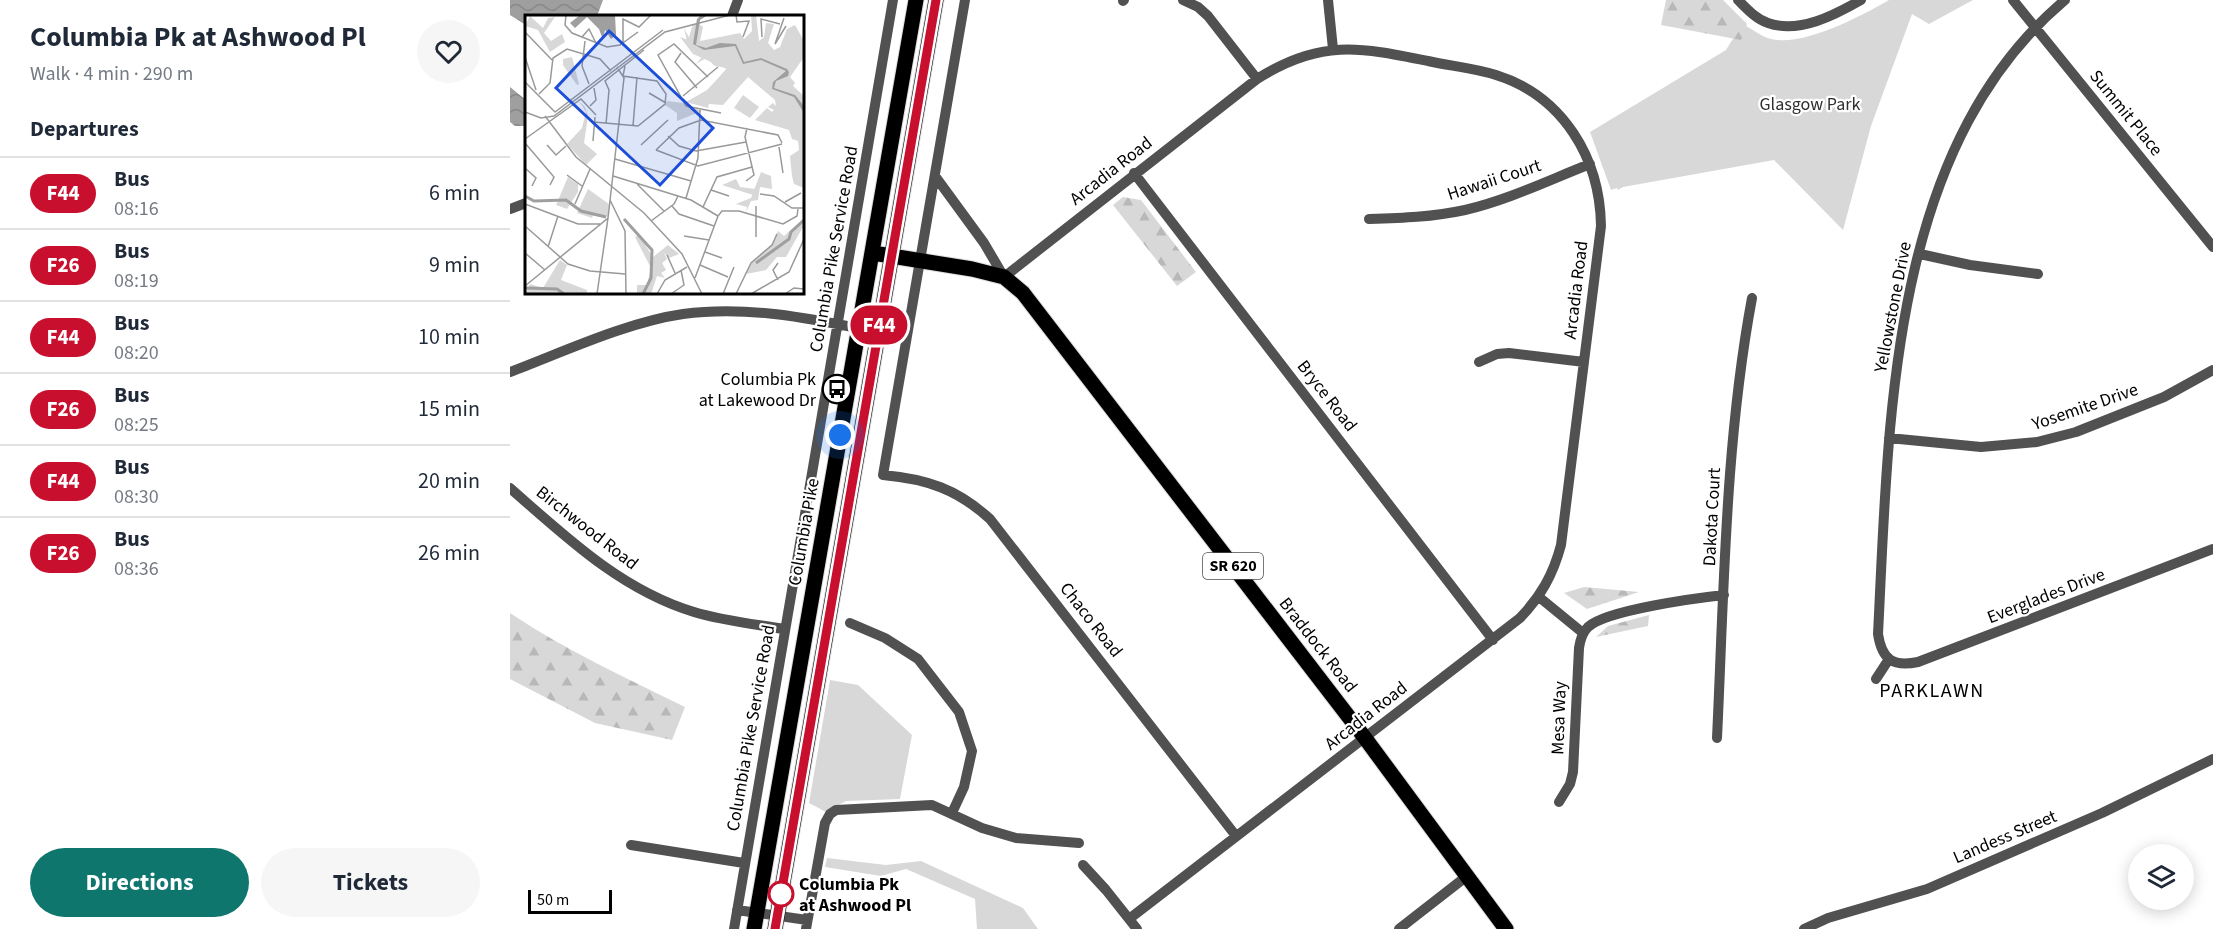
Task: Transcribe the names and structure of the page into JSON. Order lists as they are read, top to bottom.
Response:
{
  "streets": {
    "main road": ["Columbia Pike", "SR 620", "Braddock Road"],
    "street": [
      "Summit Place",
      "Arcadia Road",
      "Hawaii Court",
      "Columbia Pike Service Road",
      "Yellowstone Drive",
      "Bryce Road",
      "Yosemite Drive",
      "Dakota Court",
      "Birchwood Road",
      "Everglades Drive",
      "Chaco Road",
      "Mesa Way",
      "Landess Street"
    ]
  },
  "crossings": [
    ["Summit Place", "Yellowstone Drive"],
    ["Arcadia Road", "Hawaii Court"],
    ["Arcadia Road", "Bryce Road"],
    ["Arcadia Road", "Chaco Road"],
    ["Arcadia Road", "Braddock Road"],
    ["Columbia Pike Service Road", "Birchwood Road"],
    ["Yellowstone Drive", "Yosemite Drive"],
    ["Yellowstone Drive", "Everglades Drive"]
  ],
  "districts": ["PARKLAWN"],
  "parks": ["Glasgow Park"],
  "places": {
    "bus stop": ["Columbia Pk at Lakewood Dr"],
    "other": ["Columbia Pk at Ashwood Pl"]
  },
  "lines": ["bus line F44"],
  "scale_bar": "50 m",
  "page": {
    "heading": [
      ["Columbia Pk at Ashwood Pl", "Walk · 4 min · 290 m"],
      "Departures"
    ],
    "on_map": "F44",
    "list": [
      {
        "mark": "F44",
        "name": "Bus",
        "note": "08:16",
        "value": "6 min"
      },
      {
        "mark": "F26",
        "name": "Bus",
        "note": "08:19",
        "value": "9 min"
      },
      {
        "mark": "F44",
        "name": "Bus",
        "note": "08:20",
        "value": "10 min"
      },
      {
        "mark": "F26",
        "name": "Bus",
        "note": "08:25",
        "value": "15 min"
      },
      {
        "mark": "F44",
        "name": "Bus",
        "note": "08:30",
        "value": "20 min"
      },
      {
        "mark": "F26",
        "name": "Bus",
        "note": "08:36",
        "value": "26 min"
      }
    ],
    "buttons": ["Directions", "Tickets"],
    "scale": "50 m"
  }
}
